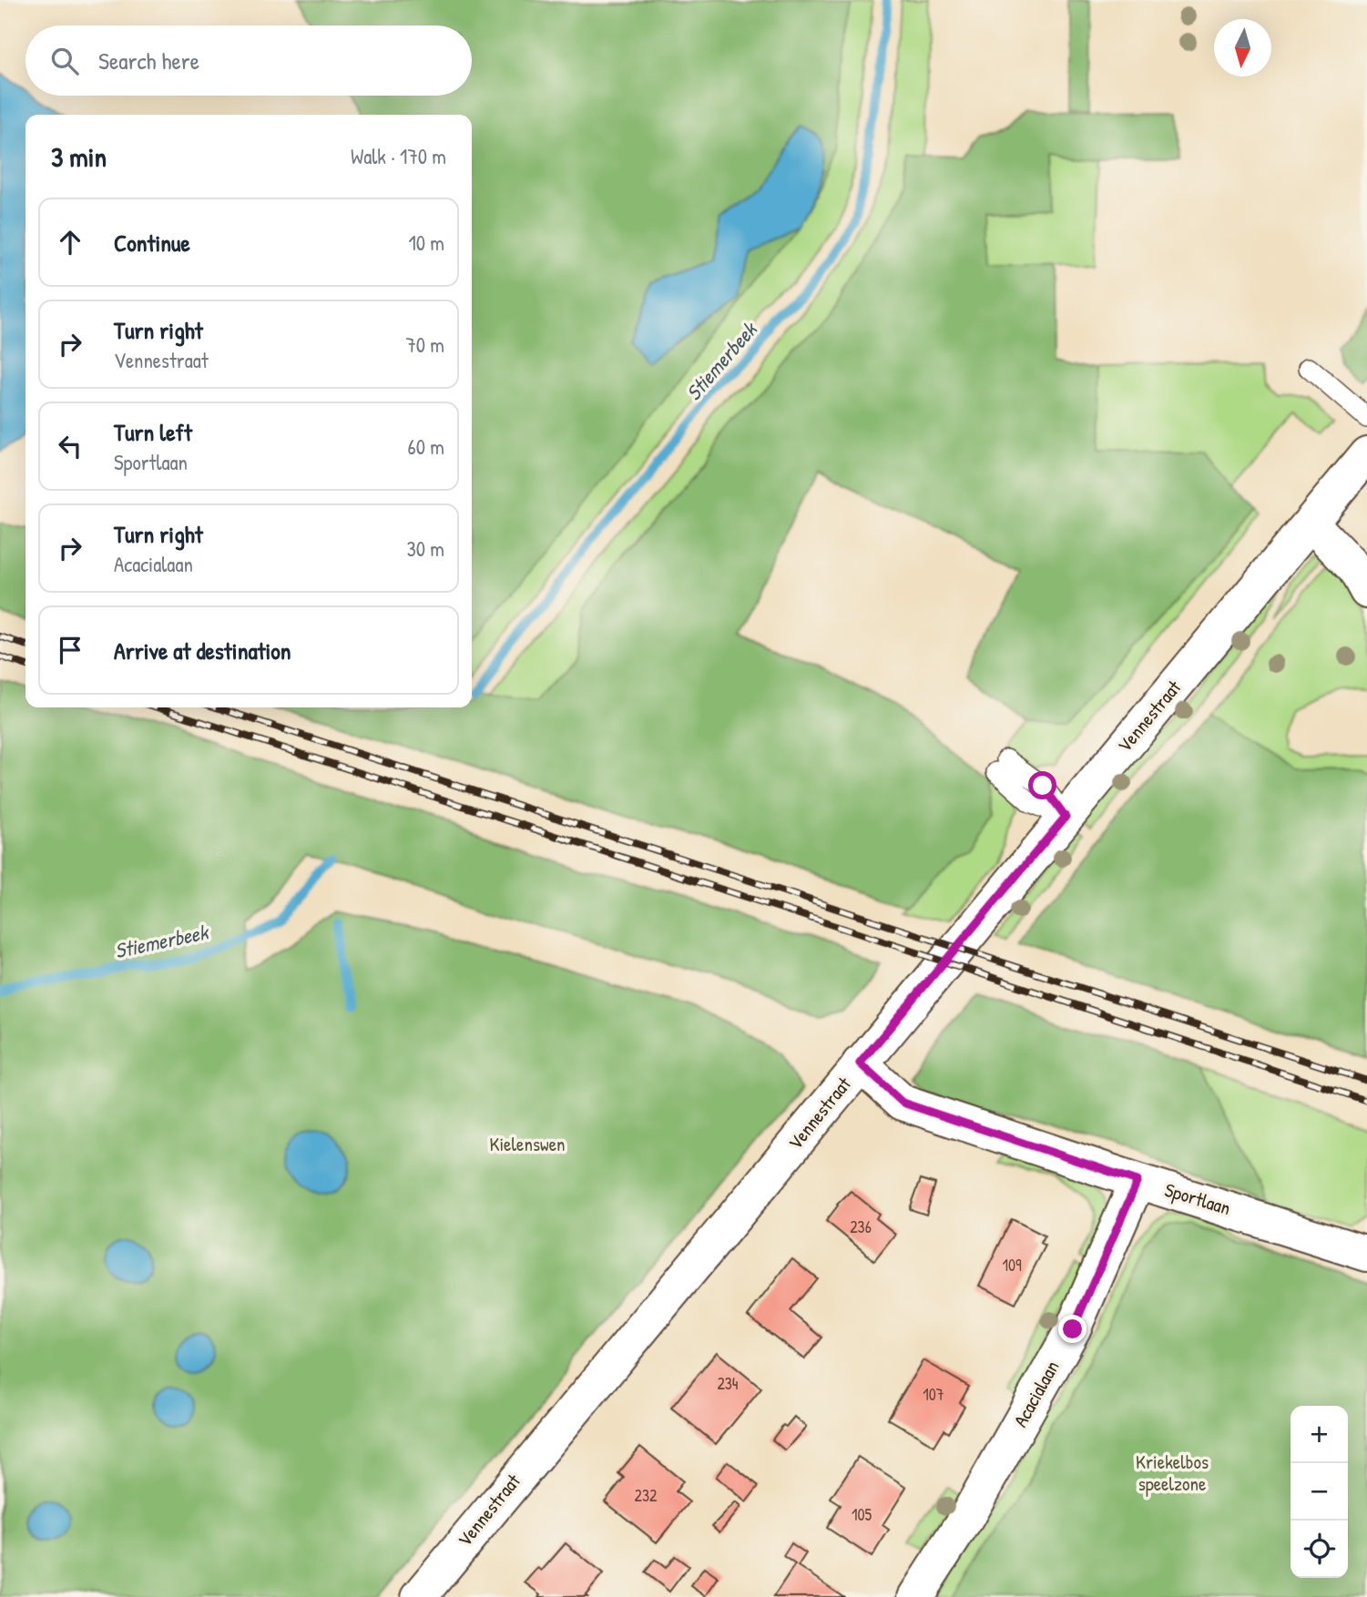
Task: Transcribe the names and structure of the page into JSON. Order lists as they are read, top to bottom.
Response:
{
  "streets": {
    "street": ["Vennestraat", "Sportlaan", "Acacialaan"]
  },
  "crossings": [
    ["Vennestraat", "Sportlaan"],
    ["Sportlaan", "Acacialaan"]
  ],
  "water": ["Stiemerbeek"],
  "parks": ["Kielenswen", "Kriekelbos speelzone"],
  "house_numbers": [
    "236",
    "109",
    "234",
    "107",
    "232",
    "105"
  ],
  "north": "bottom",
  "page": {
    "search": "Search here",
    "heading": ["3 min", "Walk · 170 m"],
    "list": [
      ["Continue", "10 m"],
      ["Turn right", "Vennestraat", "70 m"],
      ["Turn left", "Sportlaan", "60 m"],
      ["Turn right", "Acacialaan", "30 m"],
      "Arrive at destination"
    ],
    "map_buttons": ["+", "−"]
  }
}
